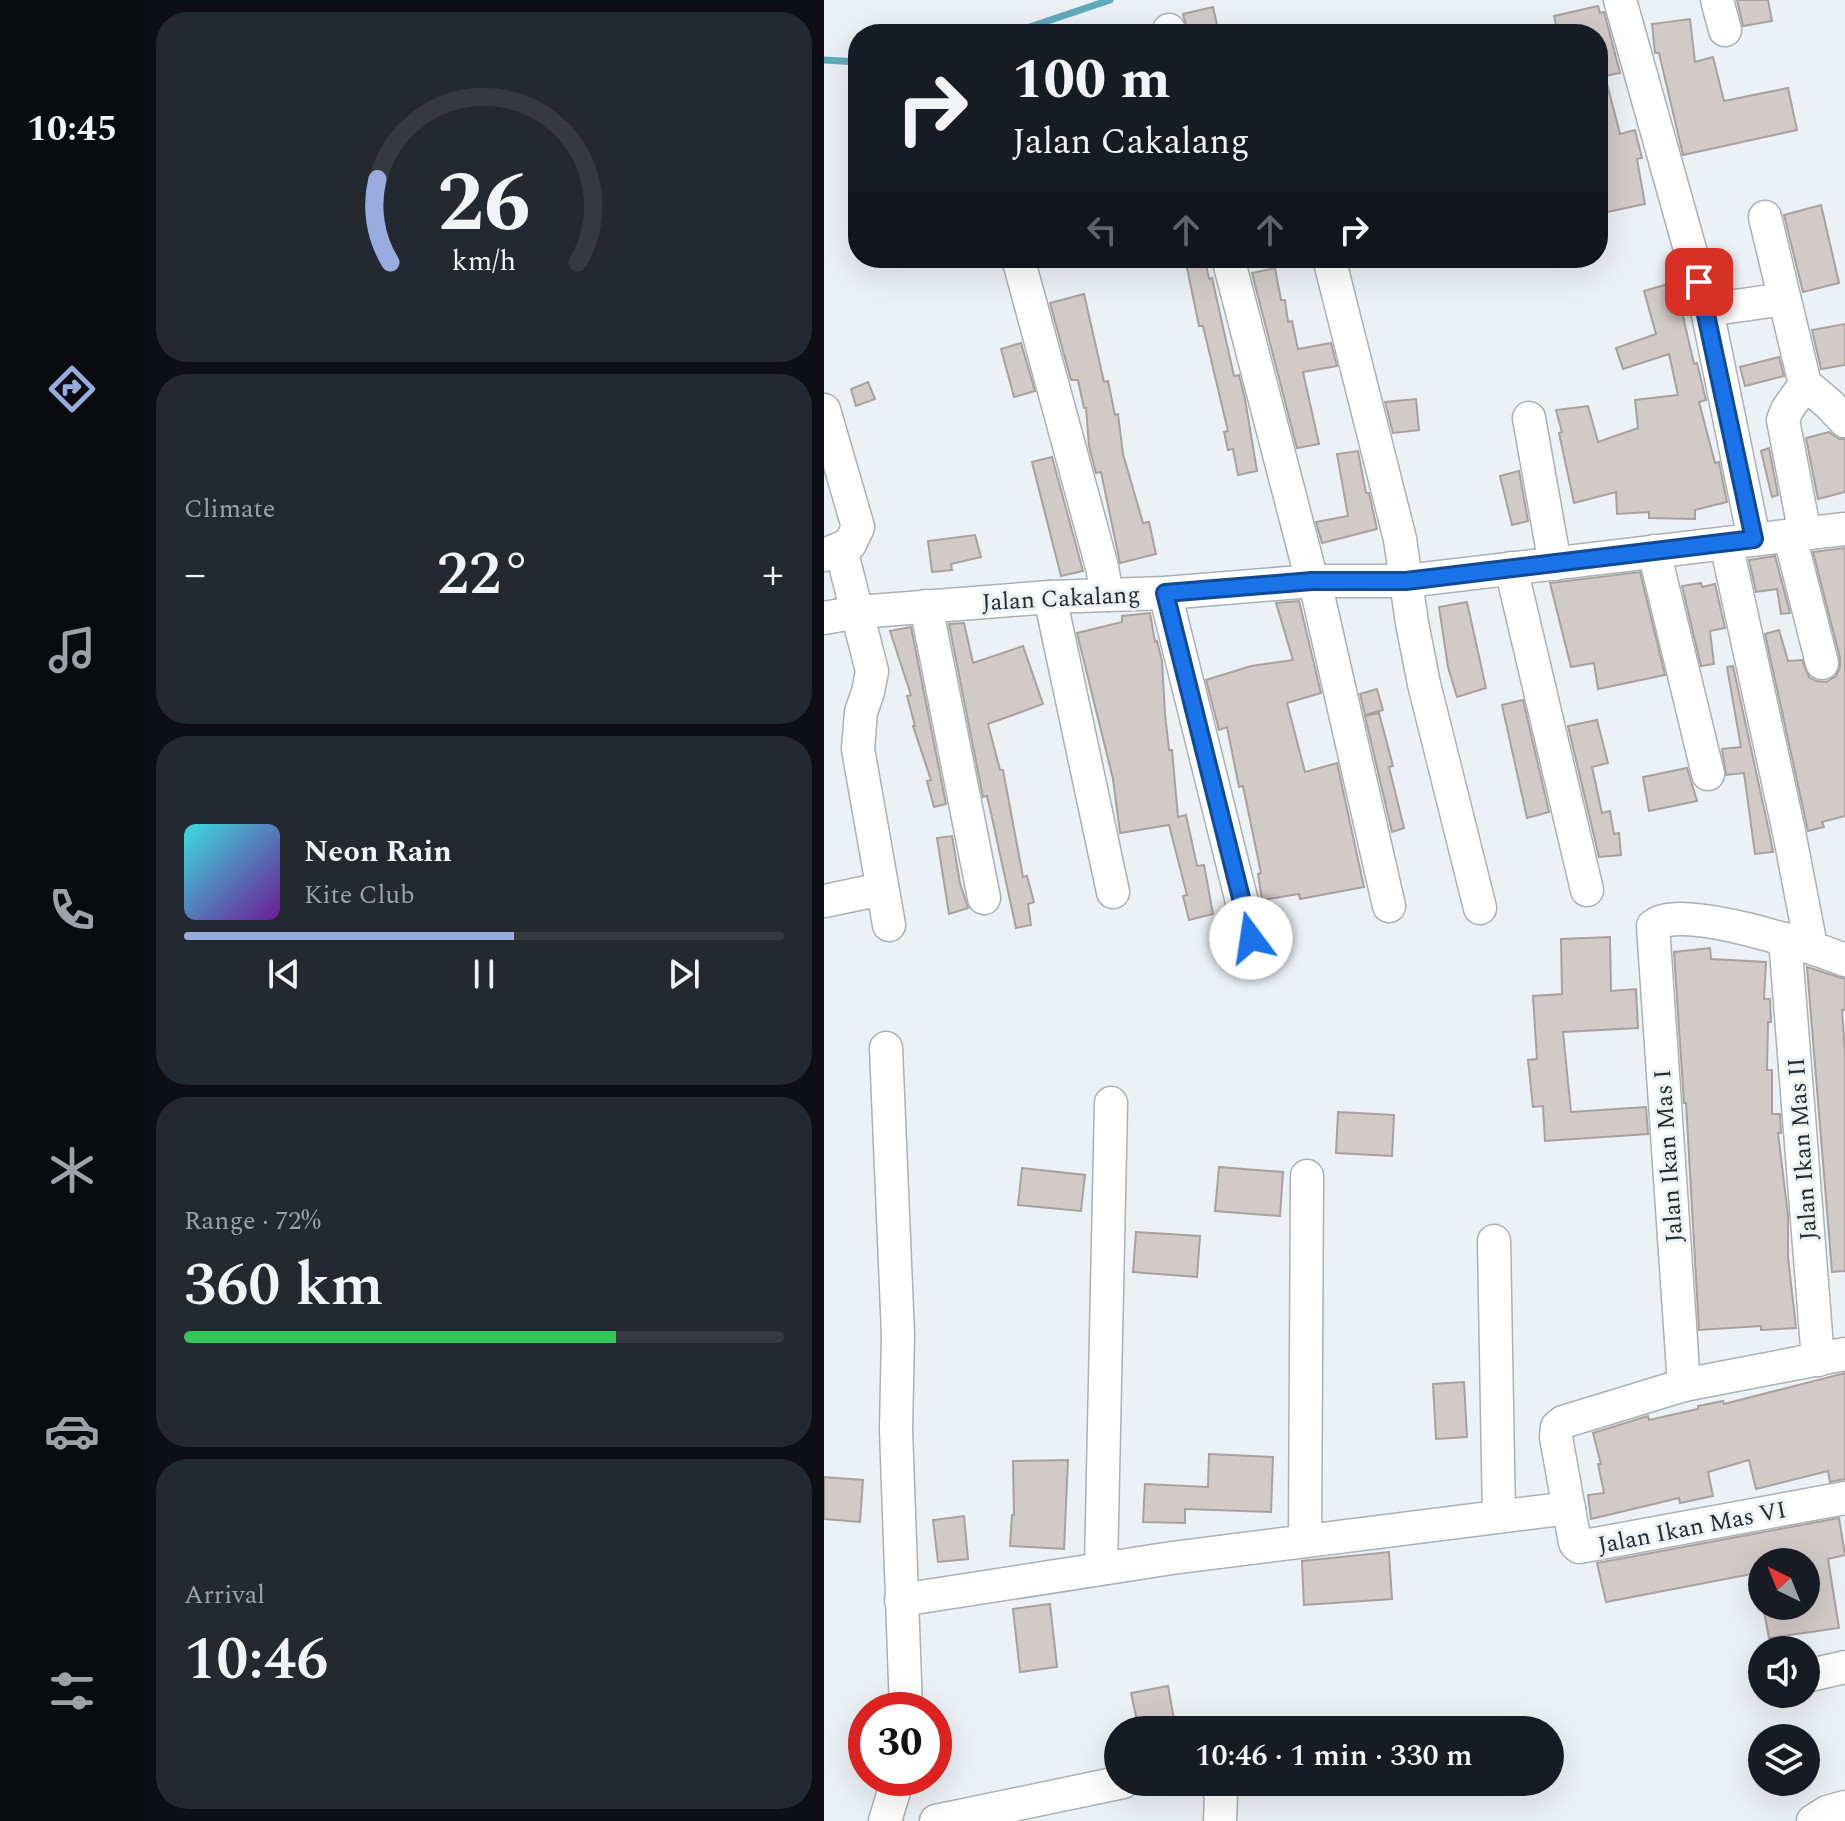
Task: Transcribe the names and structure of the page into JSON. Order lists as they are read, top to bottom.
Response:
{
  "streets": {
    "street": [
      "Jalan Cakalang",
      "Jalan Ikan Mas II",
      "Jalan Ikan Mas I",
      "Jalan Ikan Mas VI"
    ]
  },
  "crossings": [
    ["Jalan Cakalang", "Jalan Ikan Mas II"],
    ["Jalan Ikan Mas II", "Jalan Ikan Mas I"]
  ],
  "north": "top left",
  "page": {
    "tabs": "10:45",
    "turn": ["100 m", "Jalan Cakalang"],
    "tile": [
      "Climate",
      ["Range · 72%", "360 km"],
      ["Arrival", "10:46"]
    ],
    "heat": ["−", "22°", "+"],
    "song": ["Neon Rain", "Kite Club"],
    "limit": "30",
    "trip": "10:46 · 1 min · 330 m",
    "gauge": ["26", "km/h"]
  }
}
